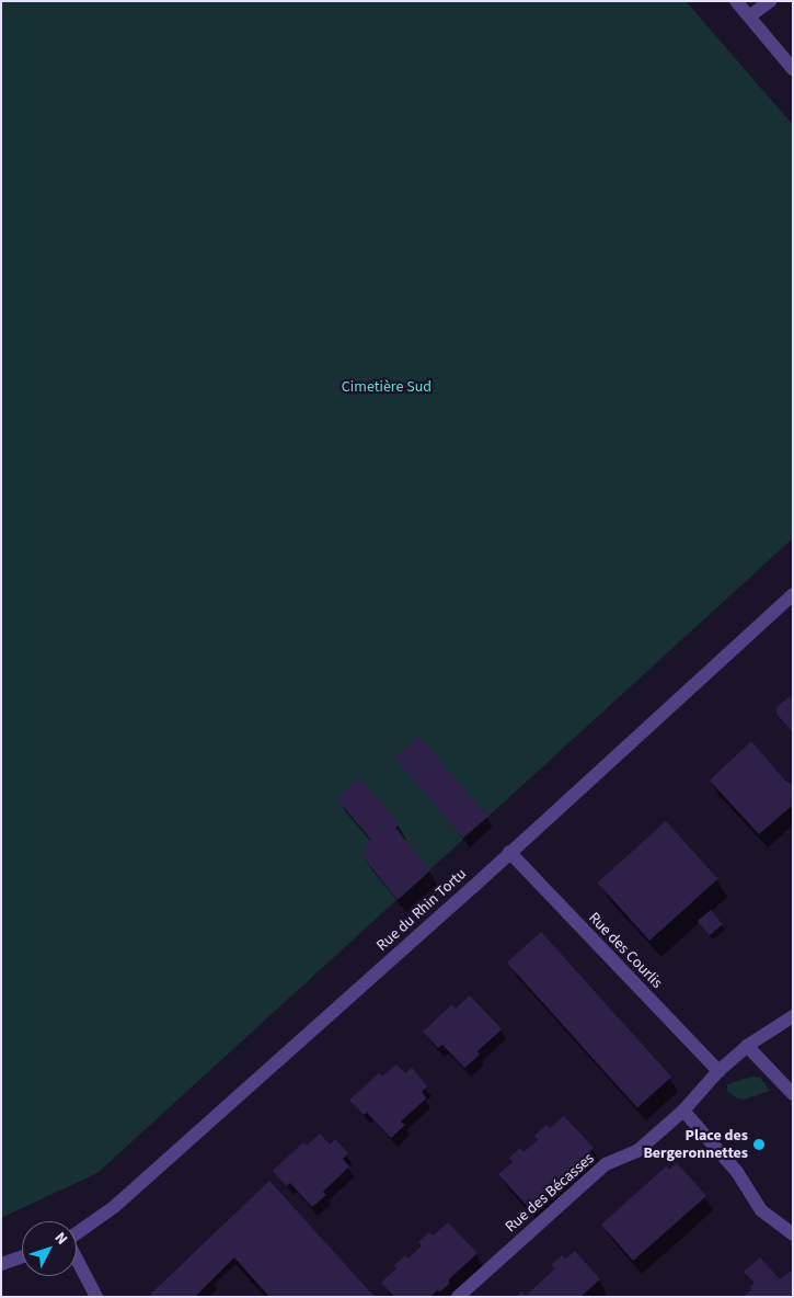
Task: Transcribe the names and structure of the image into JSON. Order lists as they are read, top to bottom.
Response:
{
  "streets": {
    "street": ["Rue du Rhin Tortu", "Rue des Courlis", "Rue des Bécasses"]
  },
  "crossings": [
    ["Rue du Rhin Tortu", "Rue des Courlis"],
    ["Rue des Courlis", "Rue des Bécasses"]
  ],
  "parks": ["Cimetière Sud"],
  "places": ["Place des Bergeronnettes"],
  "north": "top right"
}
